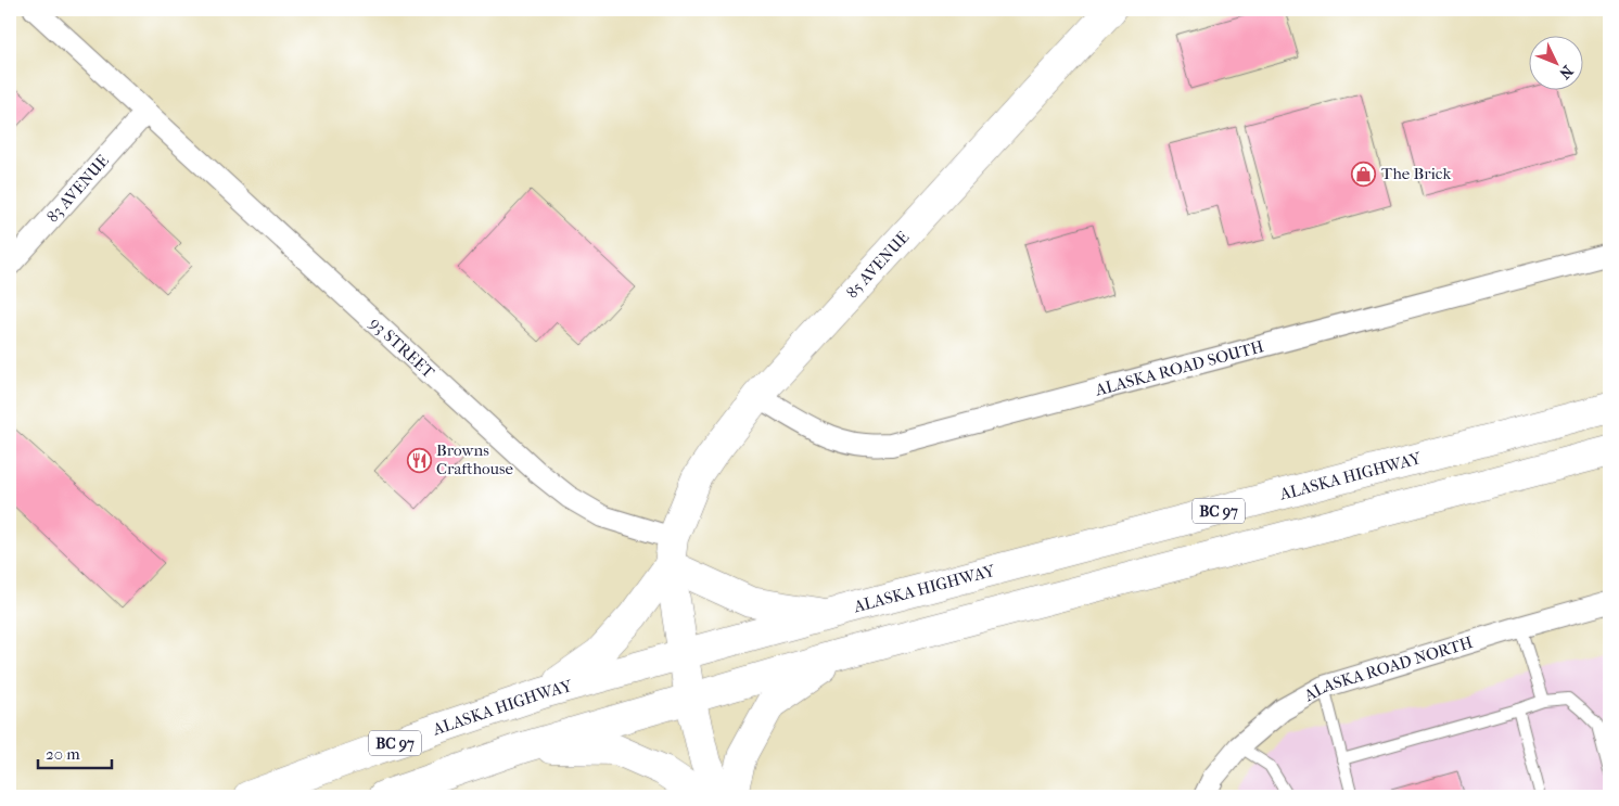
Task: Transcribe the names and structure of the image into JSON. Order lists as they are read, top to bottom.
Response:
{
  "streets": {
    "main road": ["85 AVENUE", "ALASKA HIGHWAY", "BC 97"],
    "street": [
      "83 AVENUE",
      "93 STREET",
      "ALASKA ROAD SOUTH",
      "ALASKA ROAD NORTH"
    ]
  },
  "crossings": [
    ["83 AVENUE", "93 STREET"],
    ["85 AVENUE", "93 STREET"],
    ["85 AVENUE", "ALASKA ROAD SOUTH"],
    ["85 AVENUE", "ALASKA HIGHWAY"]
  ],
  "places": {
    "shop": ["The Brick"],
    "restaurant": ["Browns Crafthouse"]
  },
  "scale_bar": "20 m",
  "north": "bottom right"
}
